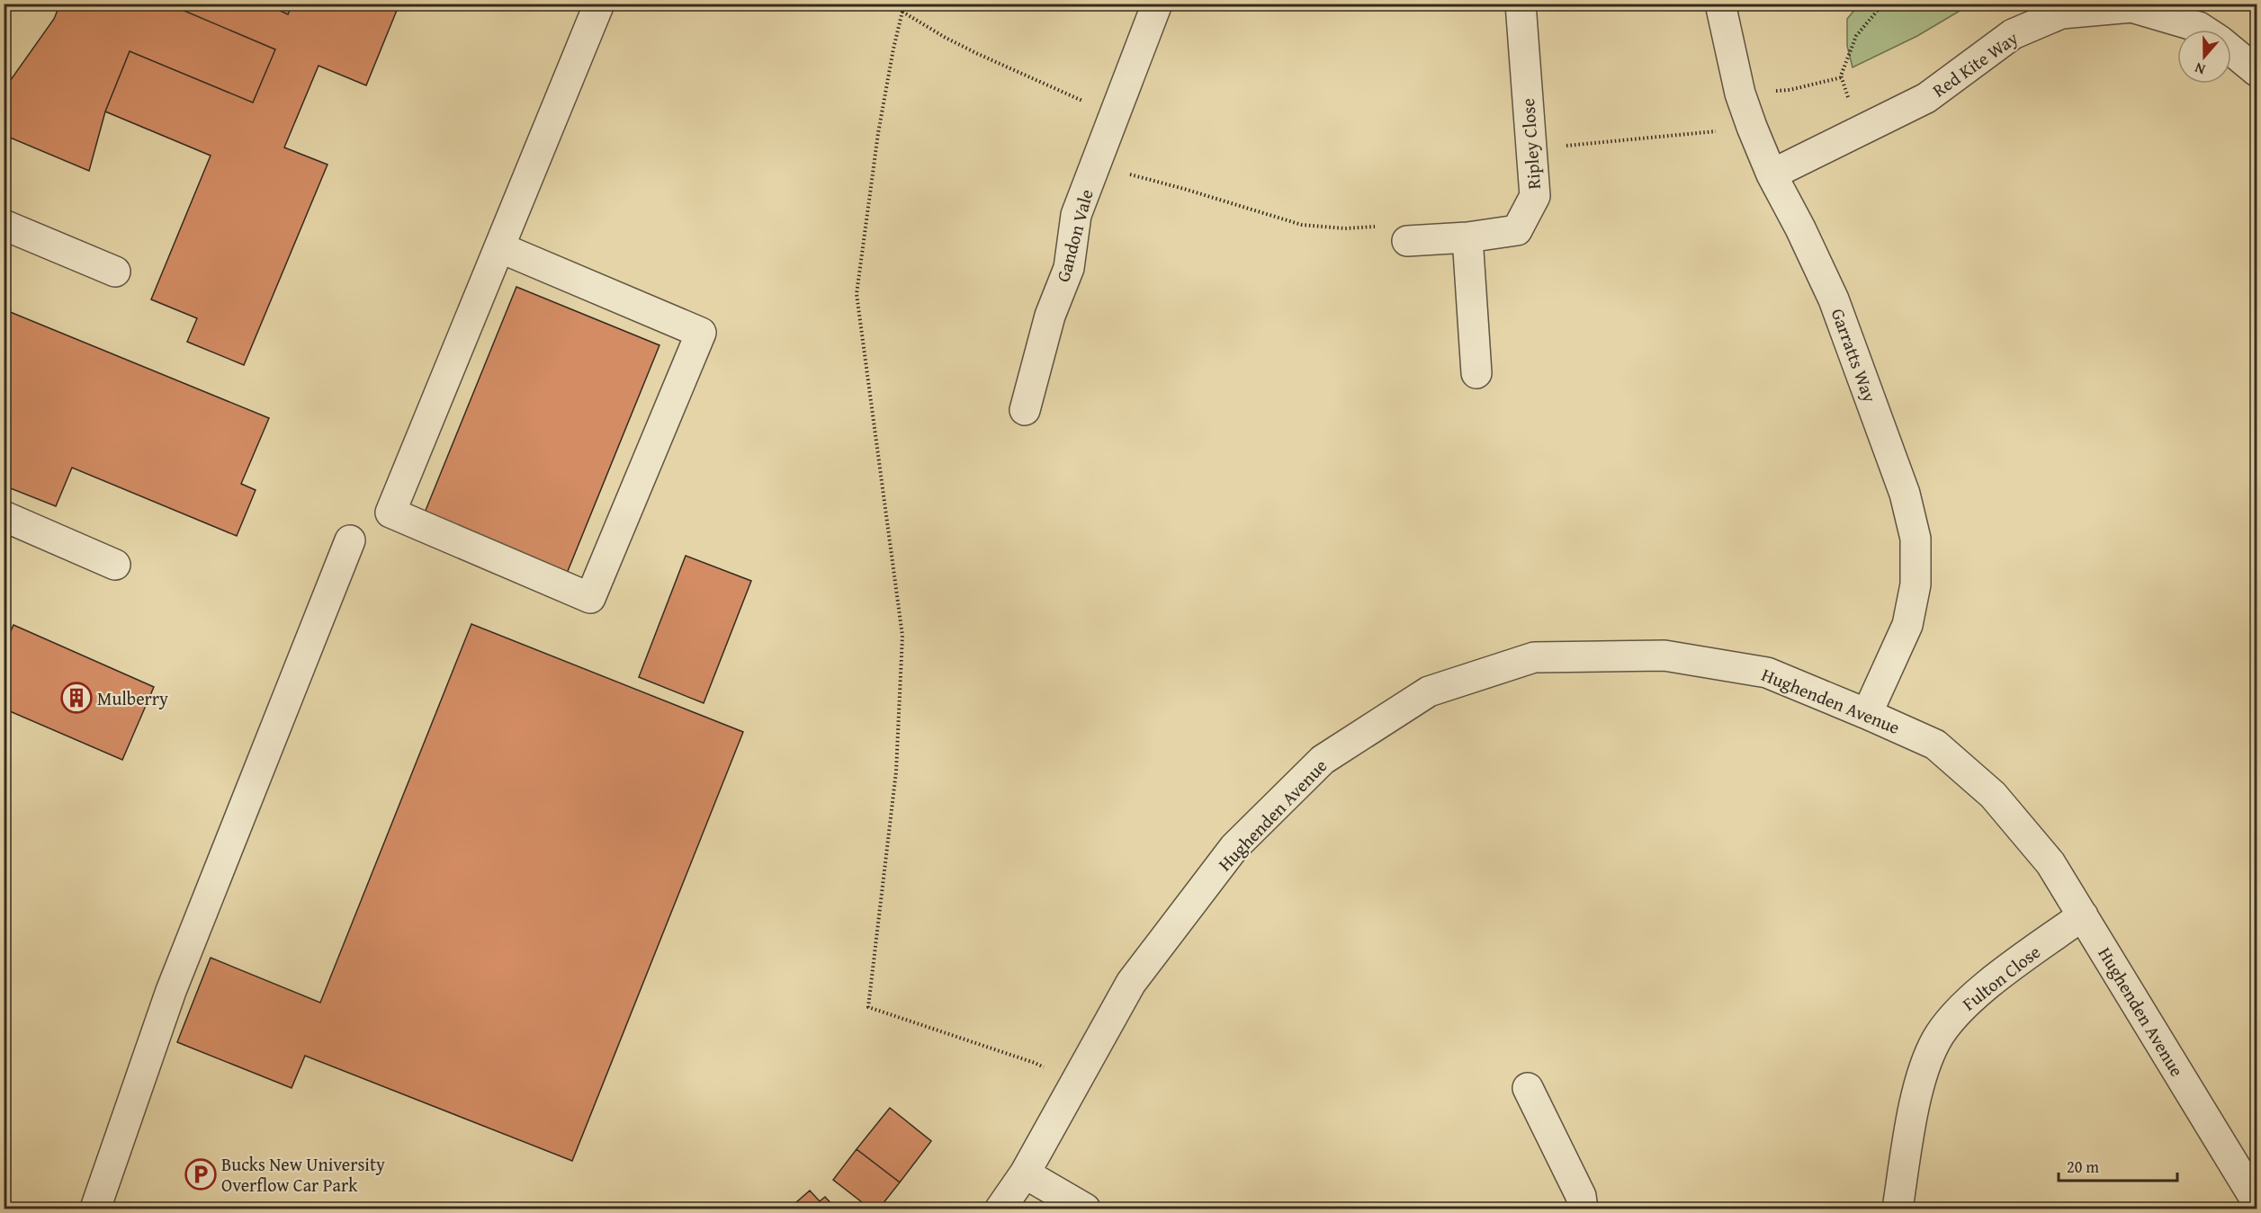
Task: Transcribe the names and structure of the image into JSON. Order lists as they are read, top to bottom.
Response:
{
  "streets": {
    "street": [
      "Red Kite Way",
      "Ripley Close",
      "Gandon Vale",
      "Garratts Way",
      "Hughenden Avenue",
      "Fulton Close"
    ]
  },
  "crossings": [
    ["Red Kite Way", "Garratts Way"],
    ["Garratts Way", "Hughenden Avenue"],
    ["Hughenden Avenue", "Fulton Close"]
  ],
  "places": {
    "building": ["Mulberry"],
    "parking": ["Bucks New University Overflow Car Park"]
  },
  "scale_bar": "20 m",
  "north": "bottom"
}
